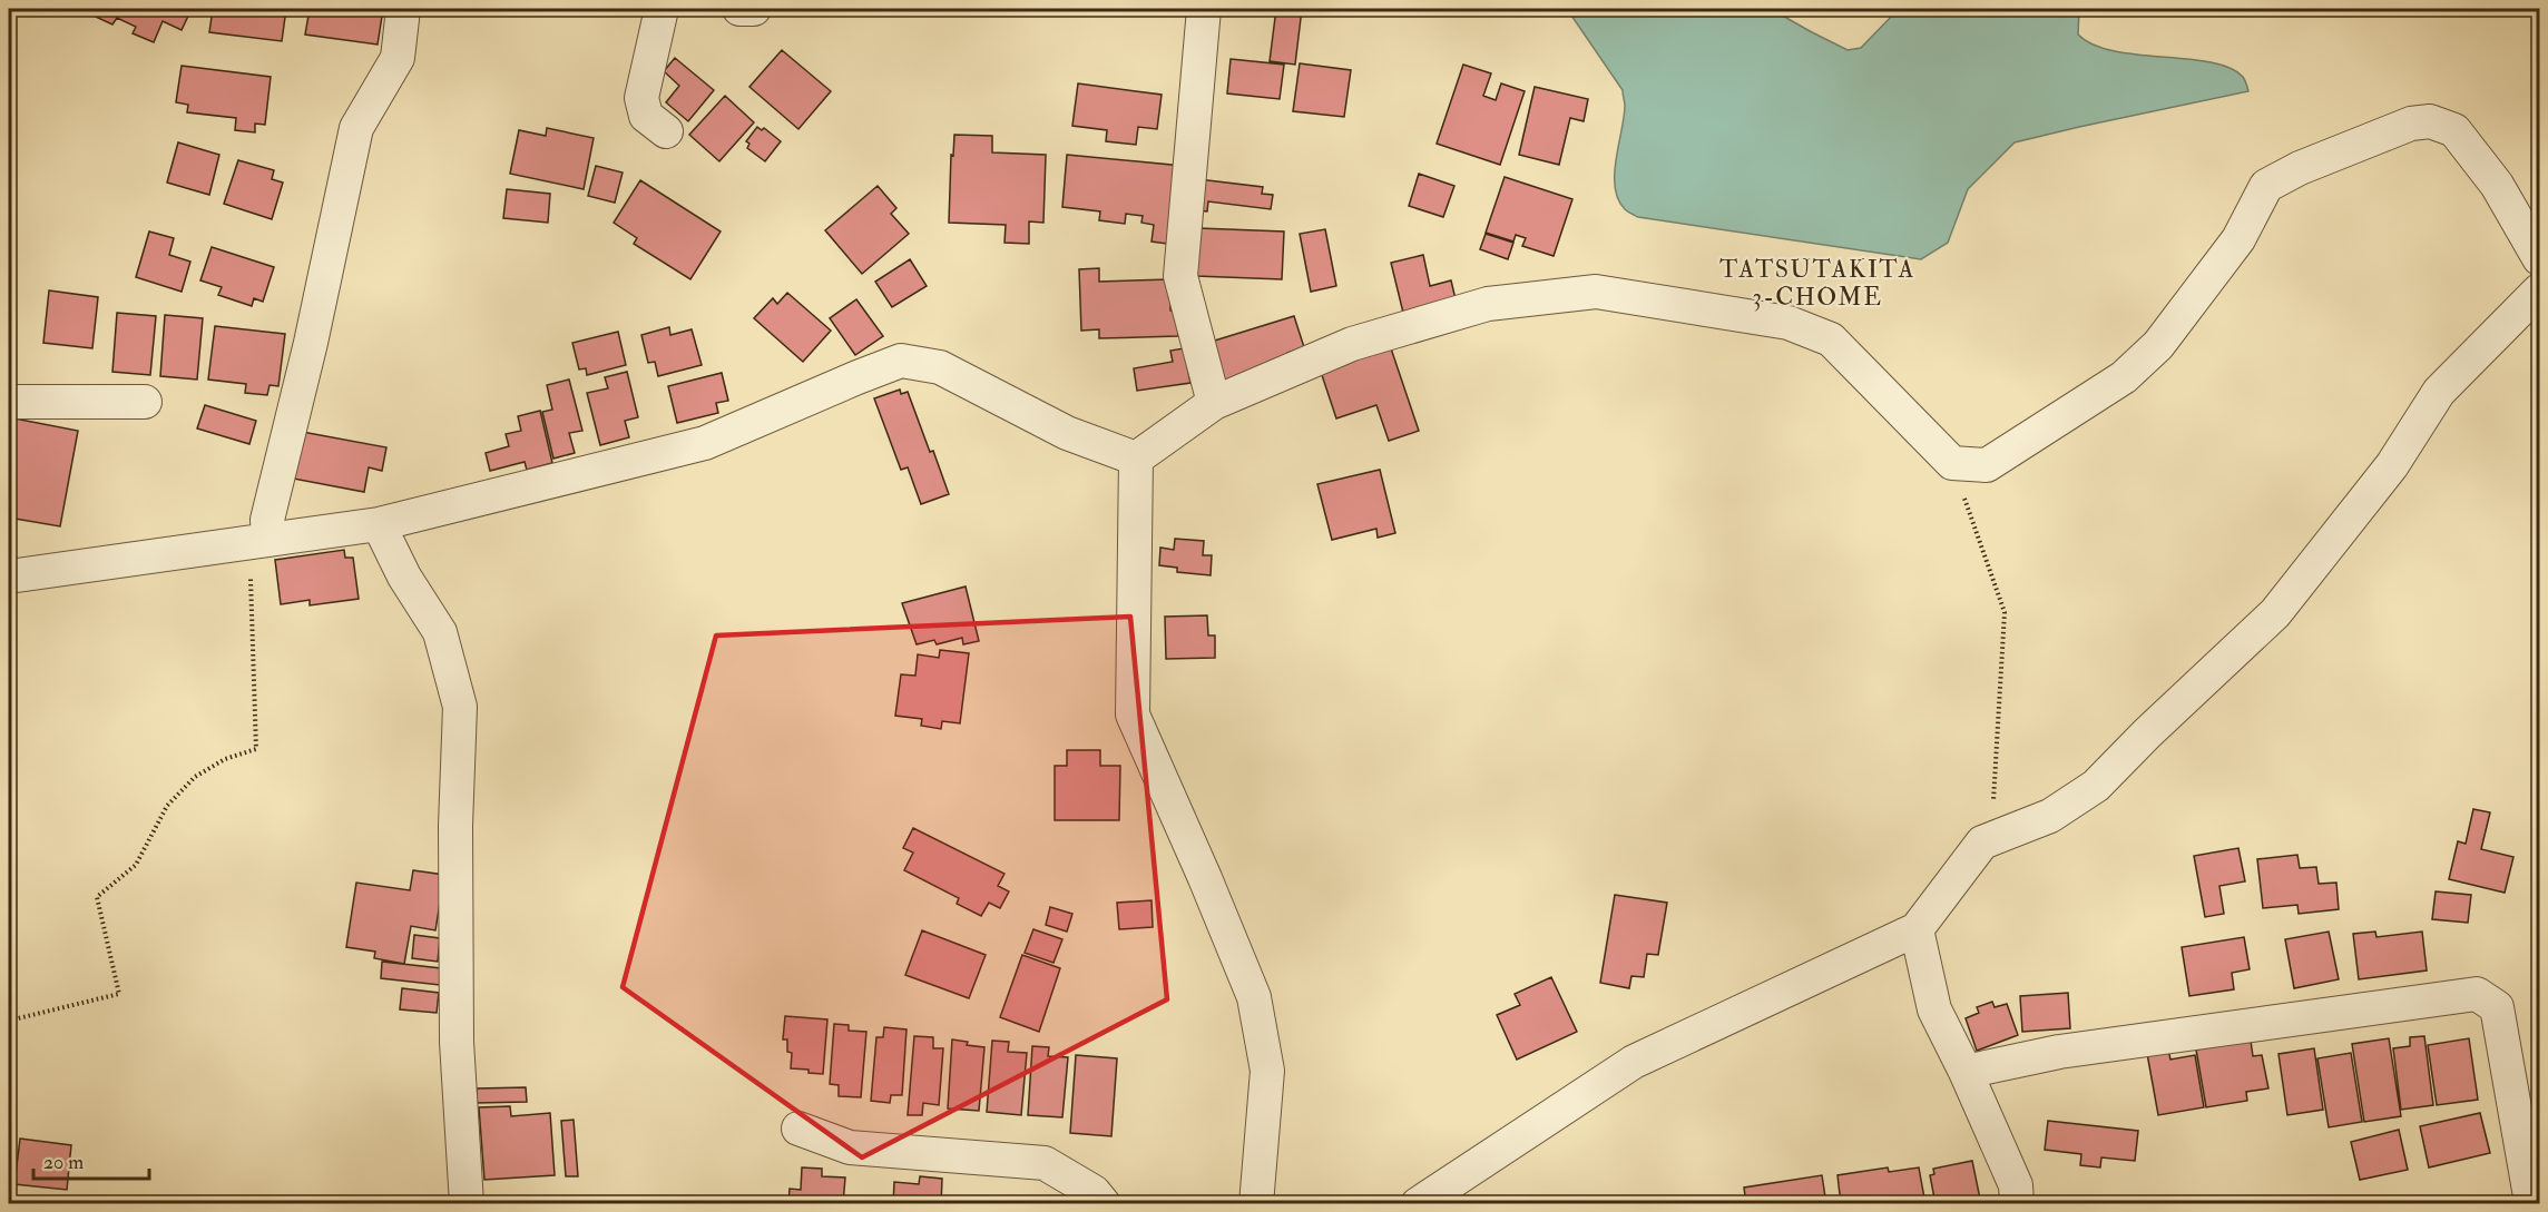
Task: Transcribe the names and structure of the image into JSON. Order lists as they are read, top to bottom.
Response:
{
  "districts": ["TATSUTAKITA 3-CHOME"],
  "scale_bar": "20 m"
}
